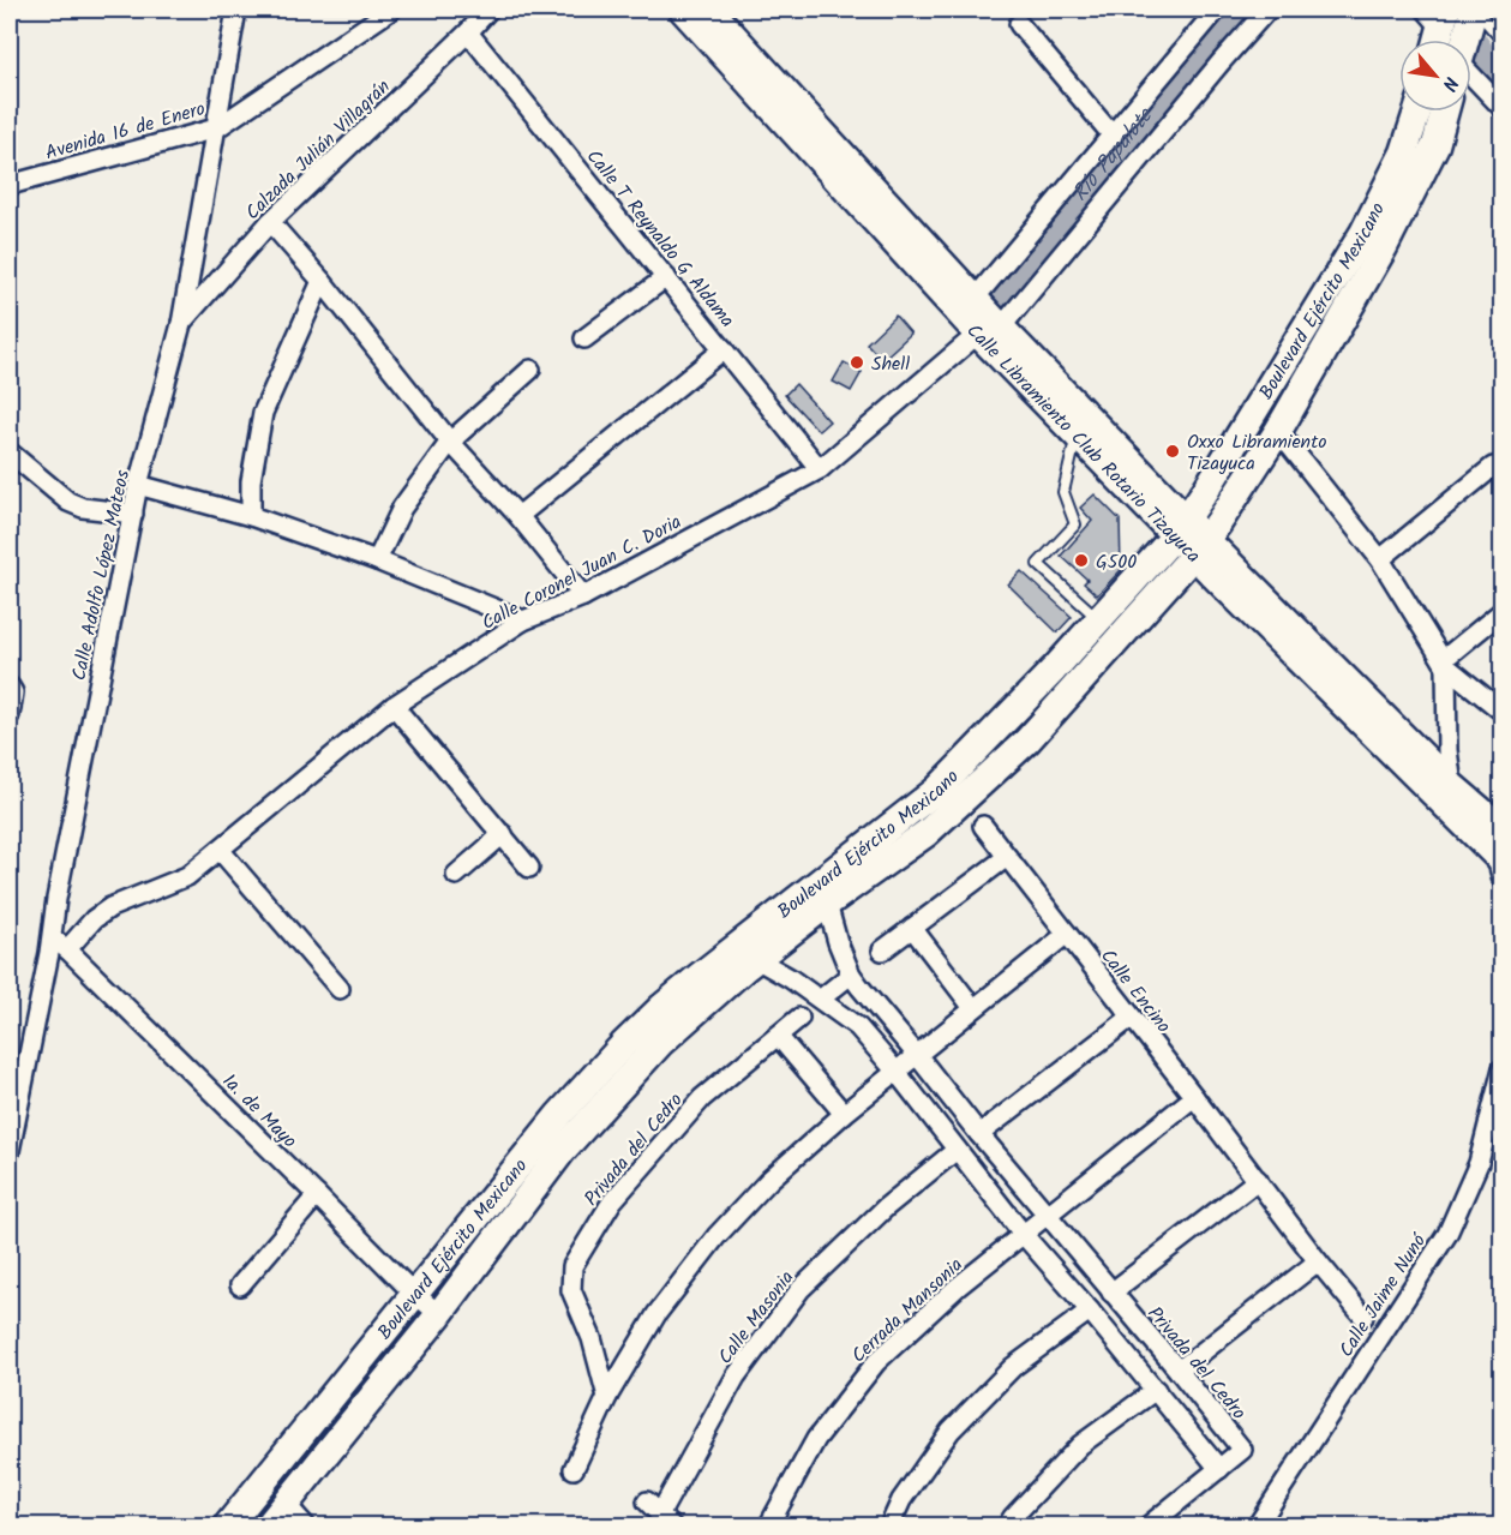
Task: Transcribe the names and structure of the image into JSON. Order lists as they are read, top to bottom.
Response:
{
  "streets": {
    "main road": ["Boulevard Ejército Mexicano", "Calle Libramiento Club Rotario Tizayuca"],
    "street": [
      "Avenida 16 de Enero",
      "Calzada Julián Villagrán",
      "Calle T Reynaldo G Aldama",
      "Calle Coronel Juan C. Doria",
      "Calle Adolfo López Mateos",
      "Calle Encino",
      "1a. de Mayo",
      "Privada del Cedro",
      "Calle Jaime Nunó",
      "Cerrada Mansonia",
      "Calle Masonia"
    ]
  },
  "crossings": [
    ["Avenida 16 de Enero", "Calle Adolfo López Mateos"],
    ["Calzada Julián Villagrán", "Calle T Reynaldo G Aldama"],
    ["Calzada Julián Villagrán", "Calle Adolfo López Mateos"],
    ["Calle T Reynaldo G Aldama", "Calle Coronel Juan C. Doria"],
    ["Boulevard Ejército Mexicano", "Calle Libramiento Club Rotario Tizayuca"],
    ["Boulevard Ejército Mexicano", "1a. de Mayo"],
    ["Boulevard Ejército Mexicano", "Privada del Cedro"],
    ["Calle Libramiento Club Rotario Tizayuca", "Calle Coronel Juan C. Doria"],
    ["Calle Coronel Juan C. Doria", "1a. de Mayo"],
    ["Calle Adolfo López Mateos", "1a. de Mayo"],
    ["Calle Encino", "Cerrada Mansonia"],
    ["Privada del Cedro", "Cerrada Mansonia"]
  ],
  "water": ["Río Papalote"],
  "places": ["Shell", "Oxxo Libramiento Tizayuca", "G500"],
  "north": "bottom right"
}
